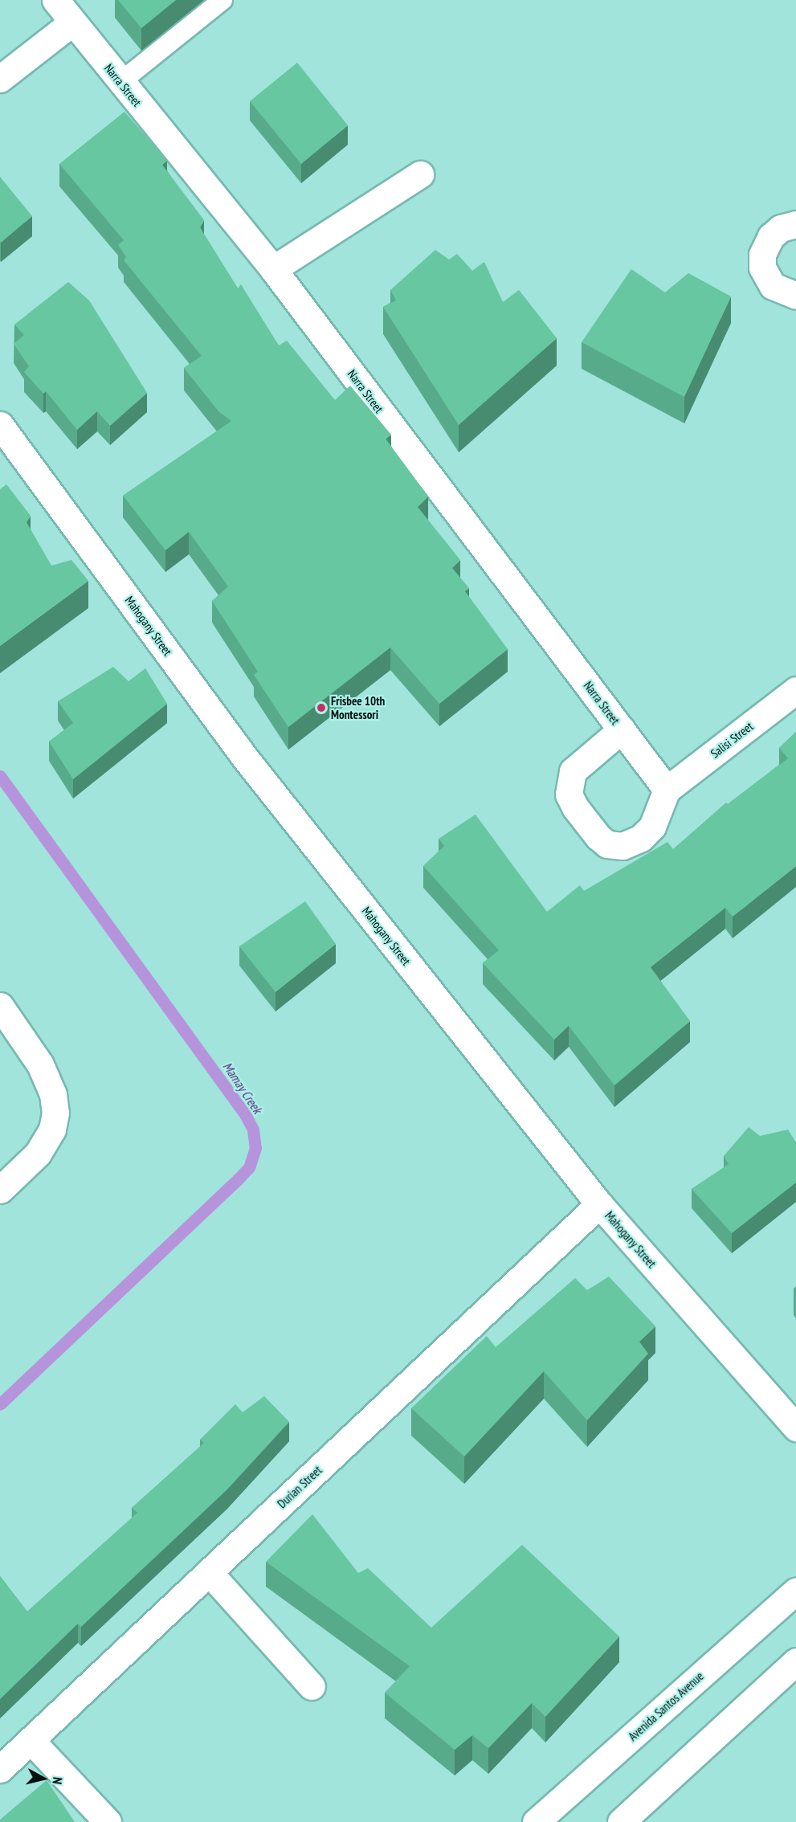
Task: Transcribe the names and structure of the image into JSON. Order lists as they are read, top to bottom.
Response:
{
  "streets": {
    "street": [
      "Narra Street",
      "Mahogany Street",
      "Salisi Street",
      "Durian Street",
      "Avenida Santos Avenue"
    ]
  },
  "crossings": [
    ["Narra Street", "Salisi Street"],
    ["Mahogany Street", "Durian Street"]
  ],
  "water": ["Mamay Creek"],
  "places": ["Frisbee 10th Montessori"],
  "north": "right"
}
